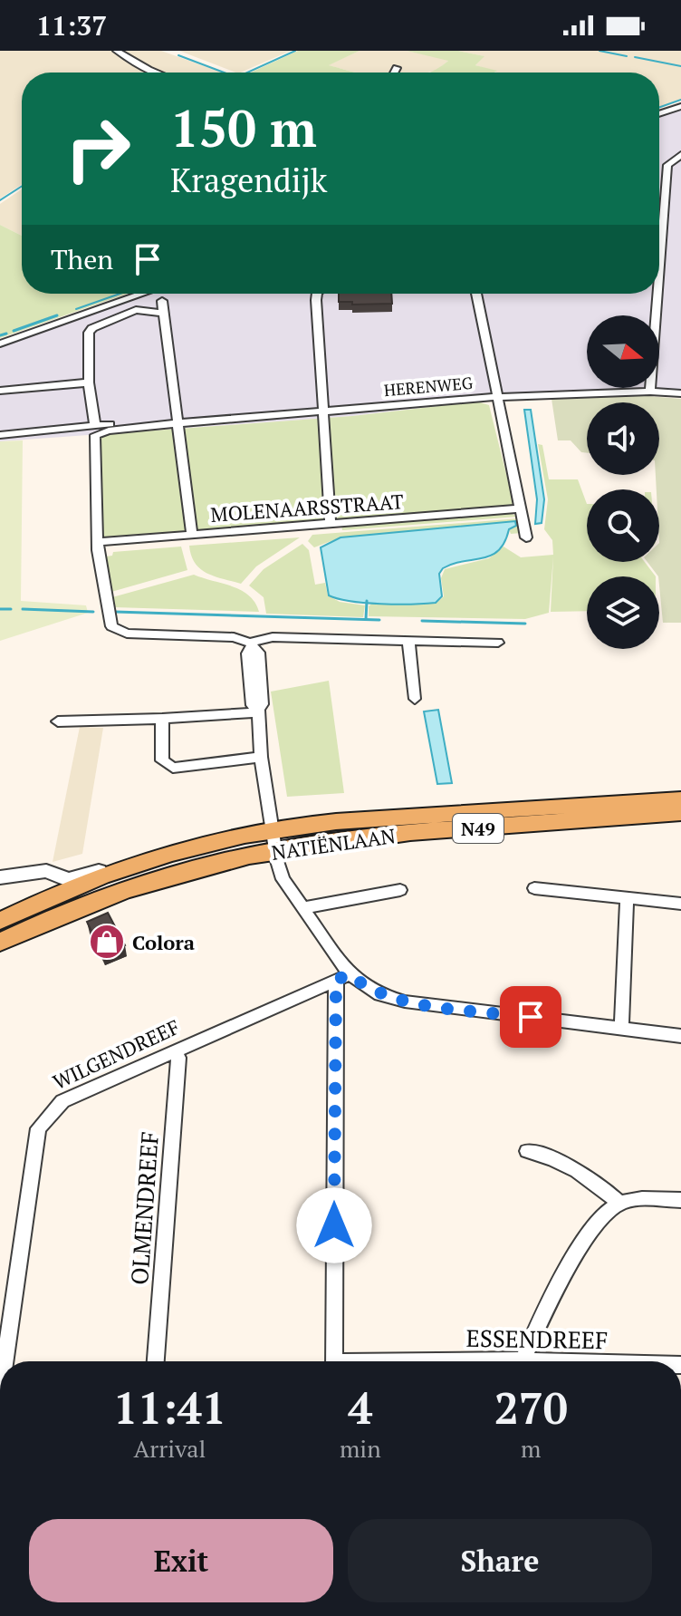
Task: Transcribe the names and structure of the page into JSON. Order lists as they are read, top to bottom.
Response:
{
  "streets": {
    "main road": ["N49", "NATIËNLAAN"],
    "street": [
      "HERENWEG",
      "MOLENAARSSTRAAT",
      "WILGENDREEF",
      "OLMENDREEF"
    ]
  },
  "crossings": [
    ["WILGENDREEF", "OLMENDREEF"]
  ],
  "places": {
    "shop": ["Colora"]
  },
  "north": "right",
  "page": {
    "status": "11:37",
    "turn": ["150 m", "Kragendijk"],
    "then": "Then",
    "eta": [
      "11:41",
      "Arrival",
      "4",
      "min",
      "270",
      "m"
    ],
    "buttons": ["Exit", "Share"]
  }
}
